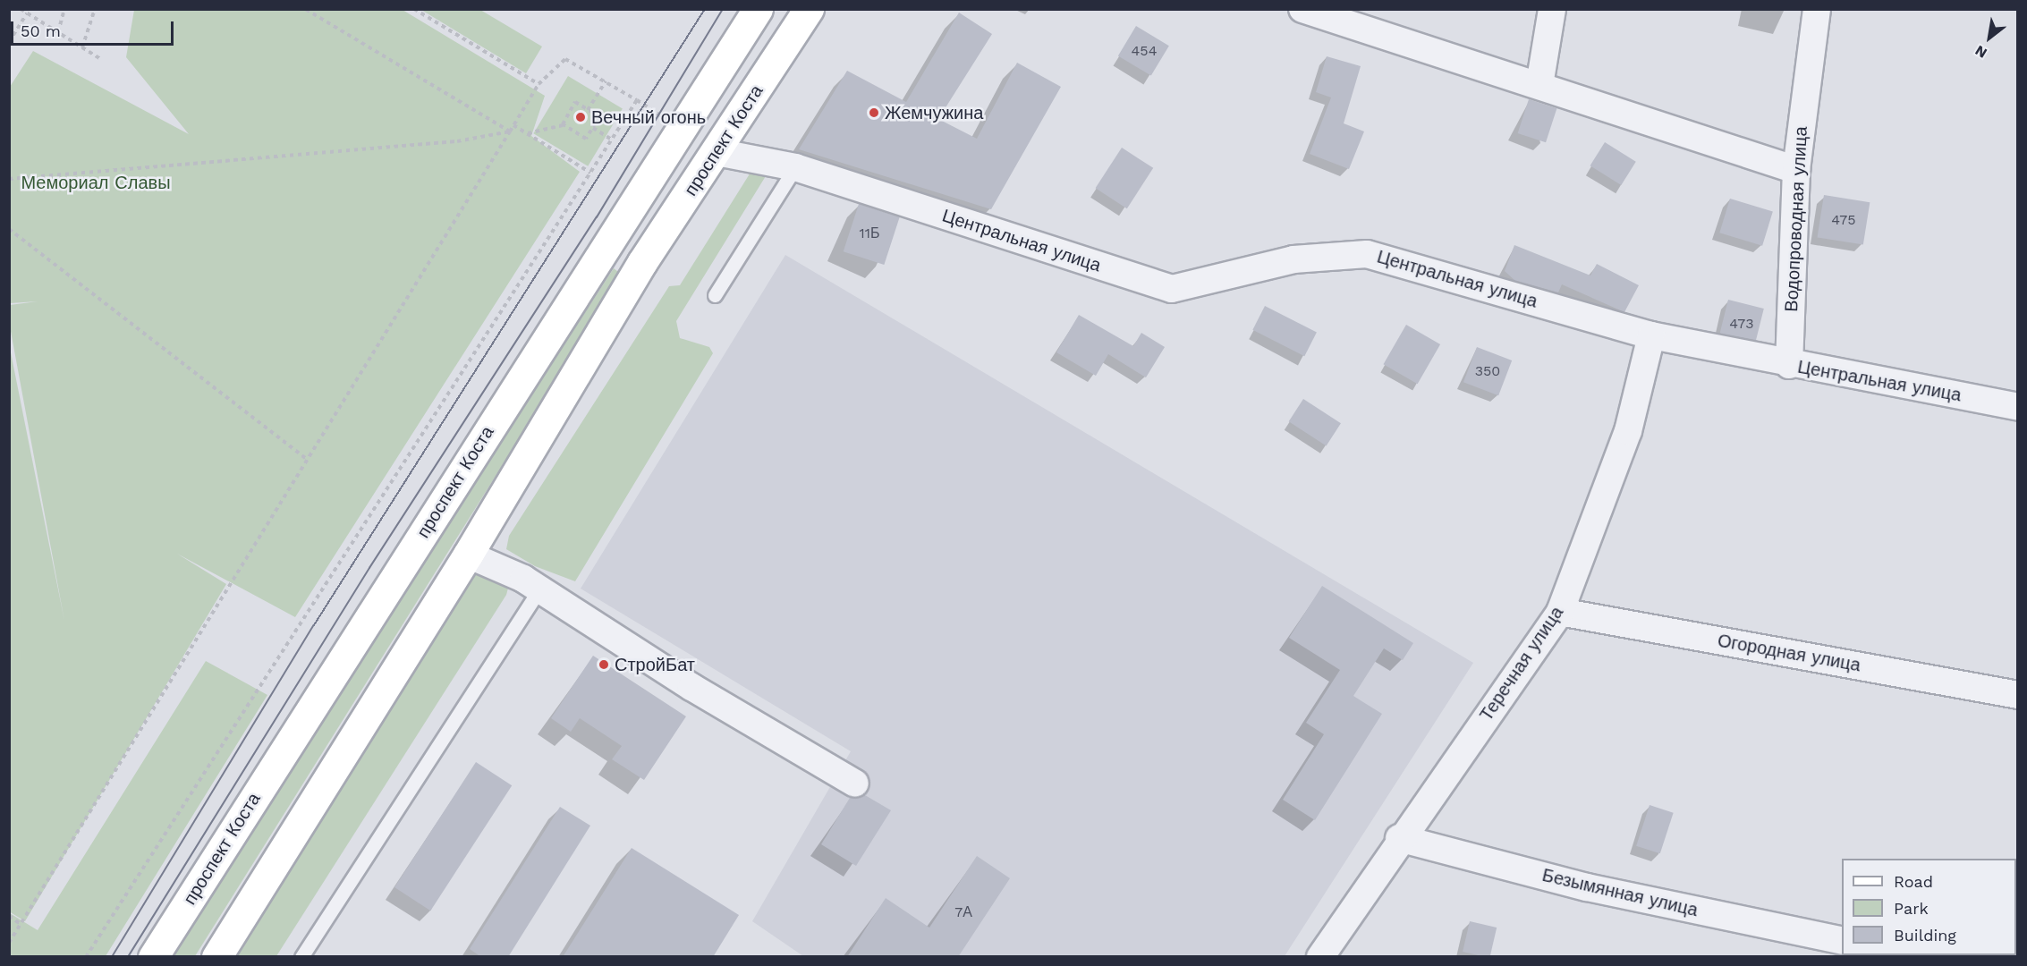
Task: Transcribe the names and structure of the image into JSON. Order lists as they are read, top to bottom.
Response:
{
  "streets": {
    "main road": ["проспект Коста"],
    "street": [
      "Водопроводная улица",
      "Центральная улица",
      "Огородная улица",
      "Теречная улица",
      "Безымянная улица"
    ]
  },
  "crossings": [
    ["проспект Коста", "Центральная улица"],
    ["Водопроводная улица", "Центральная улица"],
    ["Центральная улица", "Теречная улица"],
    ["Огородная улица", "Теречная улица"],
    ["Теречная улица", "Безымянная улица"]
  ],
  "parks": ["Мемориал Славы"],
  "places": ["Жемчужина", "Вечный огонь", "СтройБат"],
  "house_numbers": [
    "454",
    "475",
    "11Б",
    "473",
    "350",
    "7А"
  ],
  "legend": ["Road", "Park", "Building"],
  "scale_bar": "50 m",
  "north": "bottom left"
}
